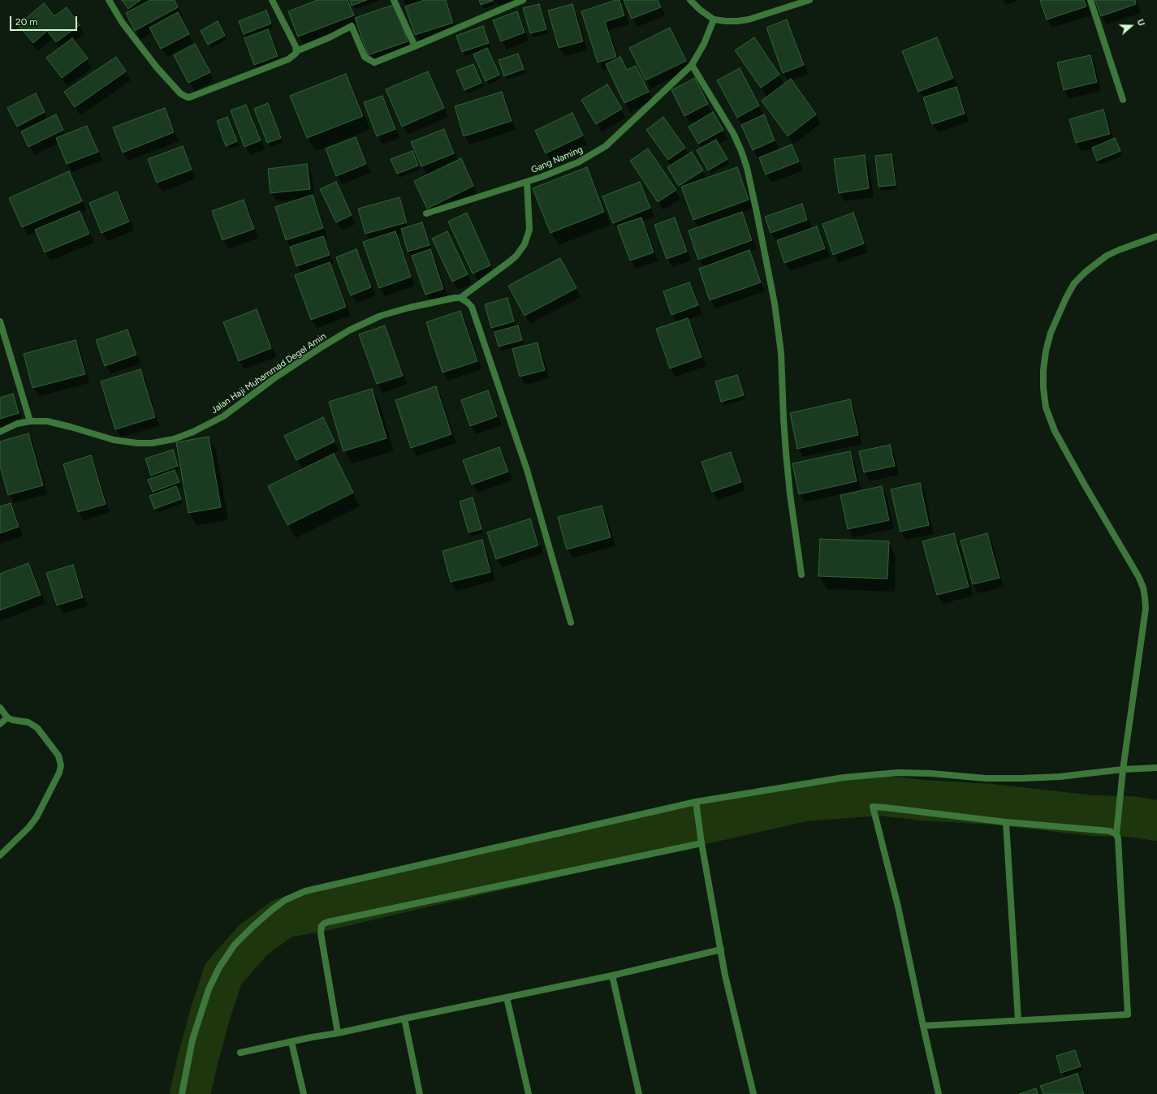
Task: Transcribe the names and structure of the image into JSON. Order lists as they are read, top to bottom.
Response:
{
  "streets": {
    "street": ["Gang Naming", "Jalan Haji Muhammad Degel Amin"]
  },
  "crossings": [
    ["Gang Naming", "Jalan Haji Muhammad Degel Amin"]
  ],
  "scale_bar": "20 m",
  "north": "right"
}
